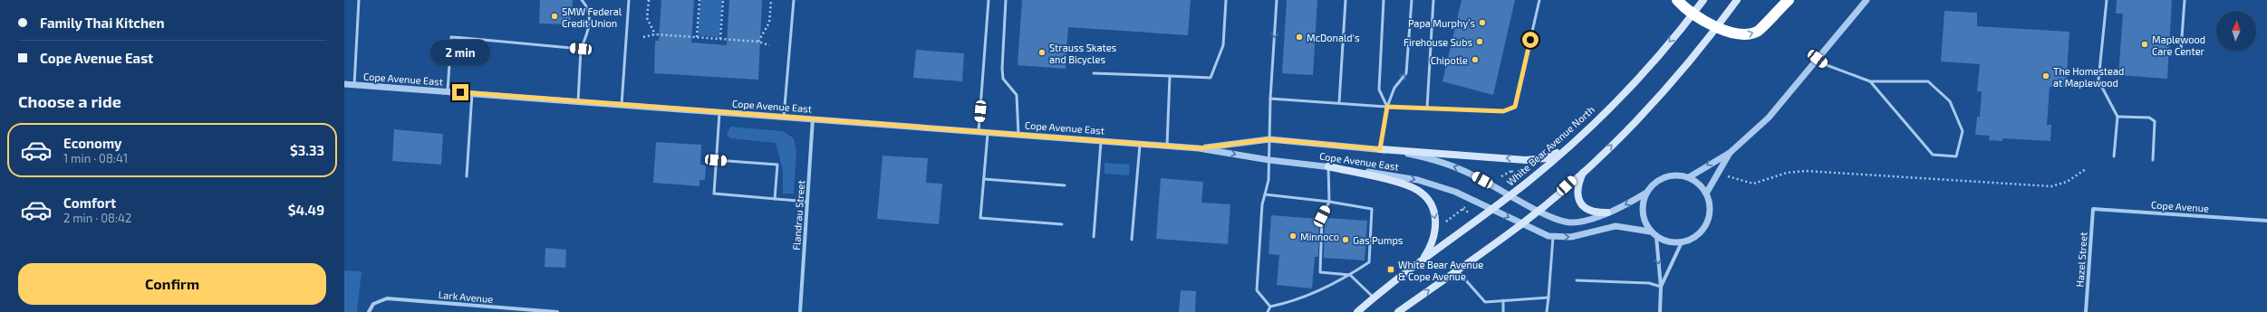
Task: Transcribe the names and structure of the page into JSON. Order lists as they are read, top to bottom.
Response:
{
  "streets": {
    "main road": ["White Bear Avenue North"],
    "street": [
      "Cope Avenue East",
      "Cope Avenue",
      "Flandrau Street",
      "Hazel Street",
      "Lark Avenue"
    ]
  },
  "crossings": [
    ["Cope Avenue East", "White Bear Avenue North"],
    ["Cope Avenue East", "Flandrau Street"],
    ["Cope Avenue", "Hazel Street"]
  ],
  "places": {
    "other": [
      "SMW Federal Credit Union",
      "Papa Murphy’s",
      "McDonald's",
      "Firehouse Subs",
      "Maplewood Care Center",
      "Strauss Skates and Bicycles",
      "Chipotle",
      "The Homestead at Maplewood",
      "Minnoco",
      "Gas Pumps"
    ],
    "transit": ["White Bear Avenue & Cope Avenue"]
  },
  "north": "top",
  "page": {
    "banner": ["Family Thai Kitchen", "Cope Avenue East"],
    "bubble": "2 min",
    "heading": "Choose a ride",
    "list": [
      {
        "name": "Economy",
        "note": "1 min · 08:41",
        "value": "$3.33"
      },
      {
        "name": "Comfort",
        "note": "2 min · 08:42",
        "value": "$4.49"
      }
    ],
    "buttons": "Confirm"
  }
}
